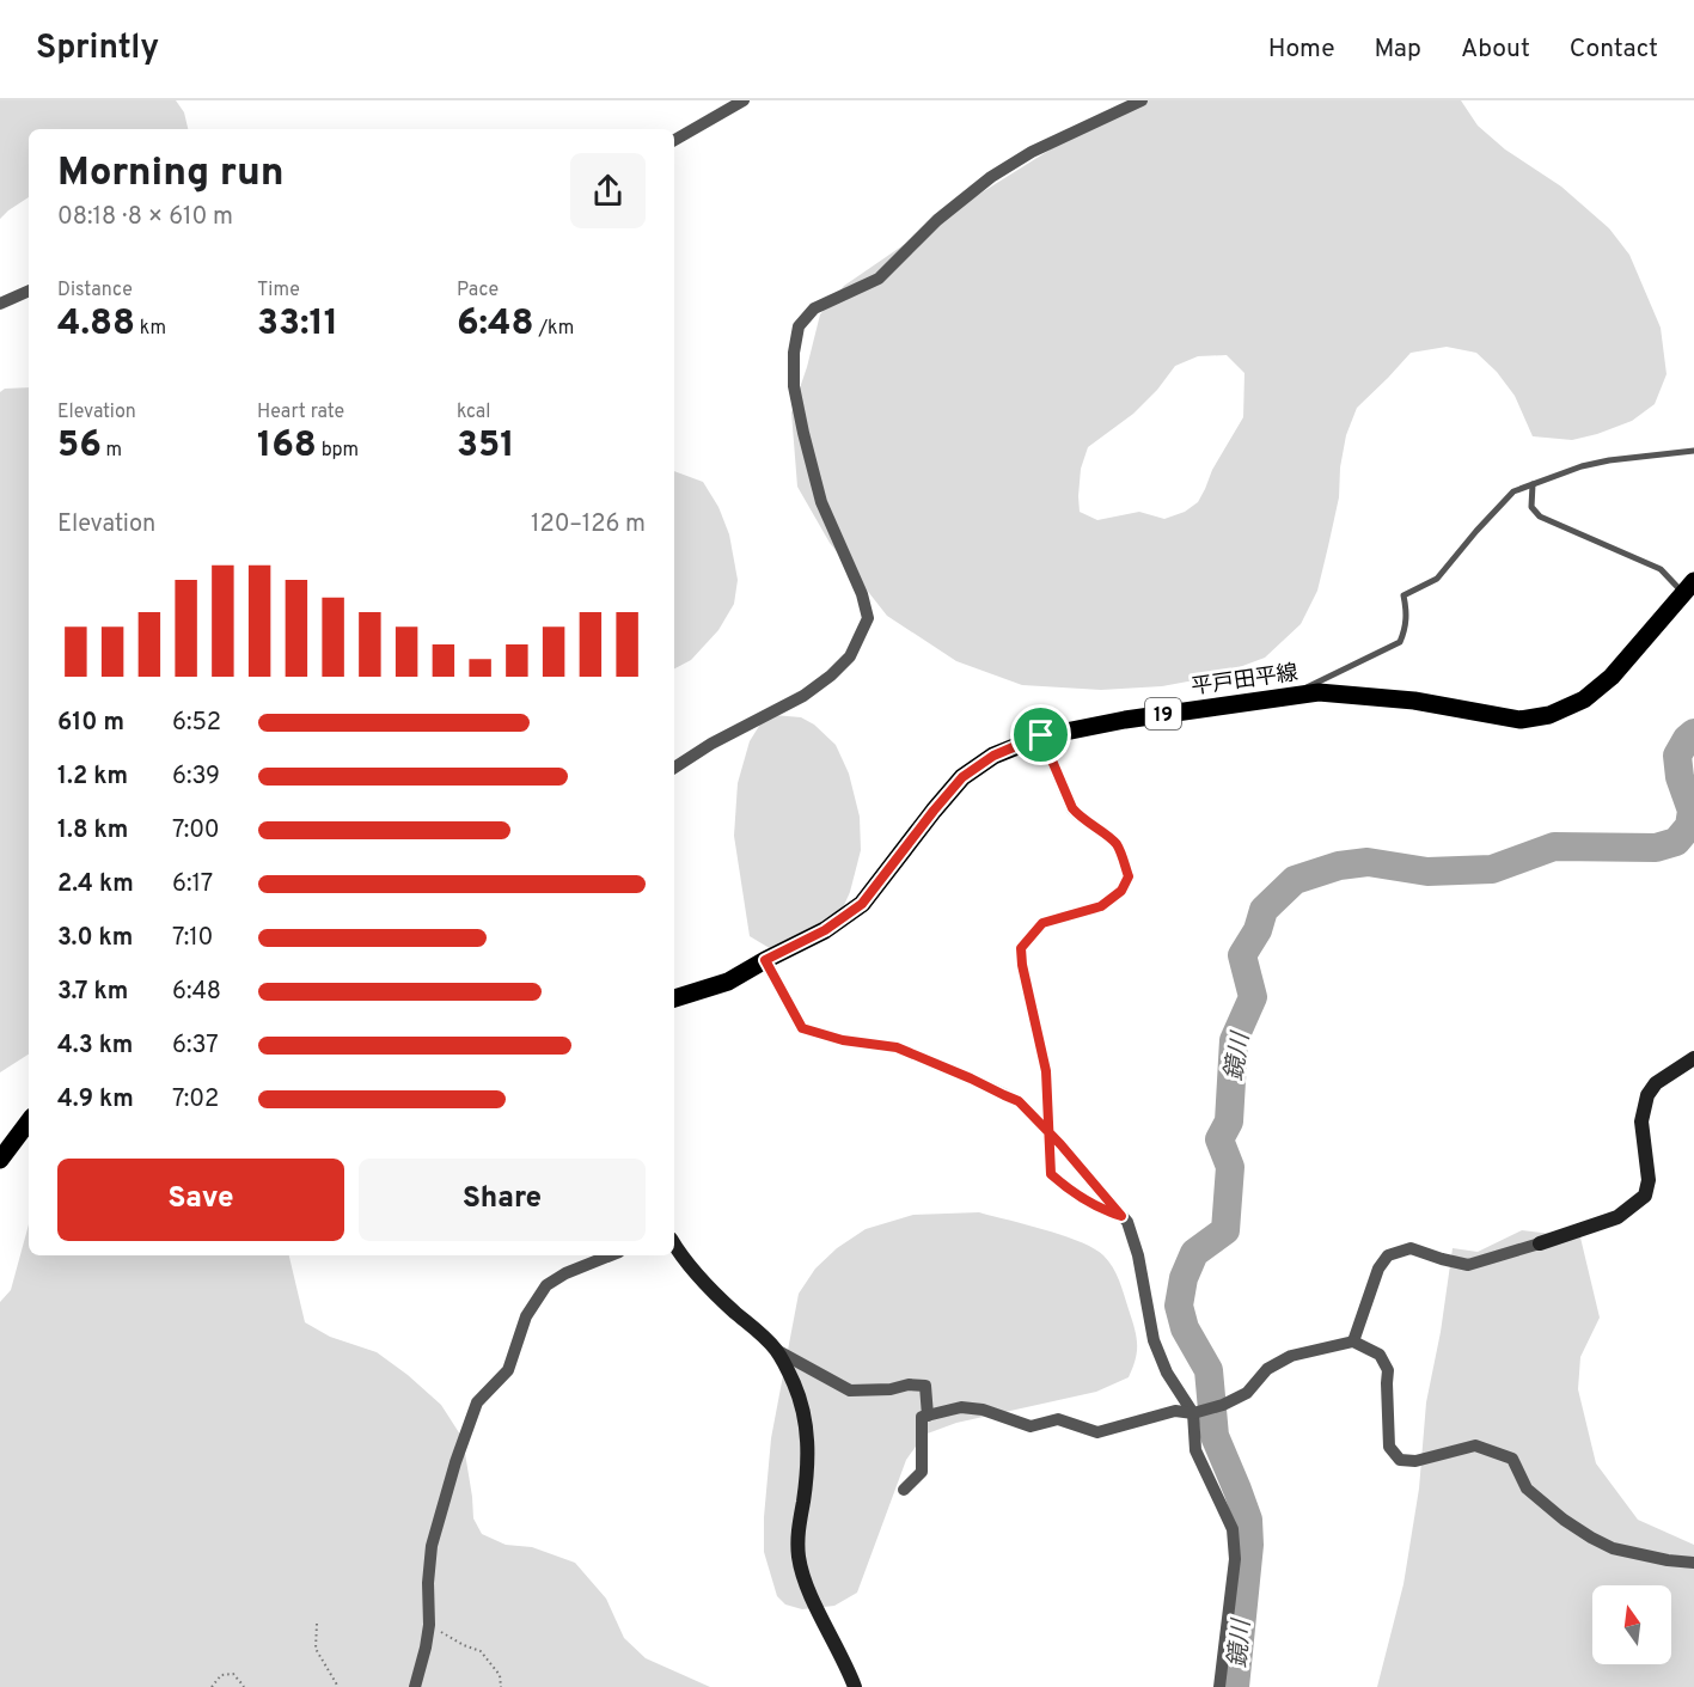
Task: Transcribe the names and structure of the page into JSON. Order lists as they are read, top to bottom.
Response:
{
  "streets": {
    "main road": ["平戸田平線", "19"]
  },
  "water": ["鏡川"],
  "north": "top",
  "page": {
    "header": "Sprintly",
    "nav": [
      "Home",
      "Map",
      "About",
      "Contact"
    ],
    "heading": ["Morning run", "08:18 · 8 × 610 m"],
    "stats": [
      ["Distance", "4.88 km"],
      ["Time", "33:11"],
      ["Pace", "6:48 /km"],
      ["Elevation", "56 m"],
      ["Heart rate", "168 bpm"],
      ["kcal", "351"]
    ],
    "chart": ["Elevation", "120–126 m"],
    "list": [
      {
        "name": "610 m",
        "note": "6:52"
      },
      {
        "name": "1.2 km",
        "note": "6:39"
      },
      {
        "name": "1.8 km",
        "note": "7:00"
      },
      {
        "name": "2.4 km",
        "note": "6:17"
      },
      {
        "name": "3.0 km",
        "note": "7:10"
      },
      {
        "name": "3.7 km",
        "note": "6:48"
      },
      {
        "name": "4.3 km",
        "note": "6:37"
      },
      {
        "name": "4.9 km",
        "note": "7:02"
      }
    ],
    "buttons": ["Save", "Share"]
  }
}
